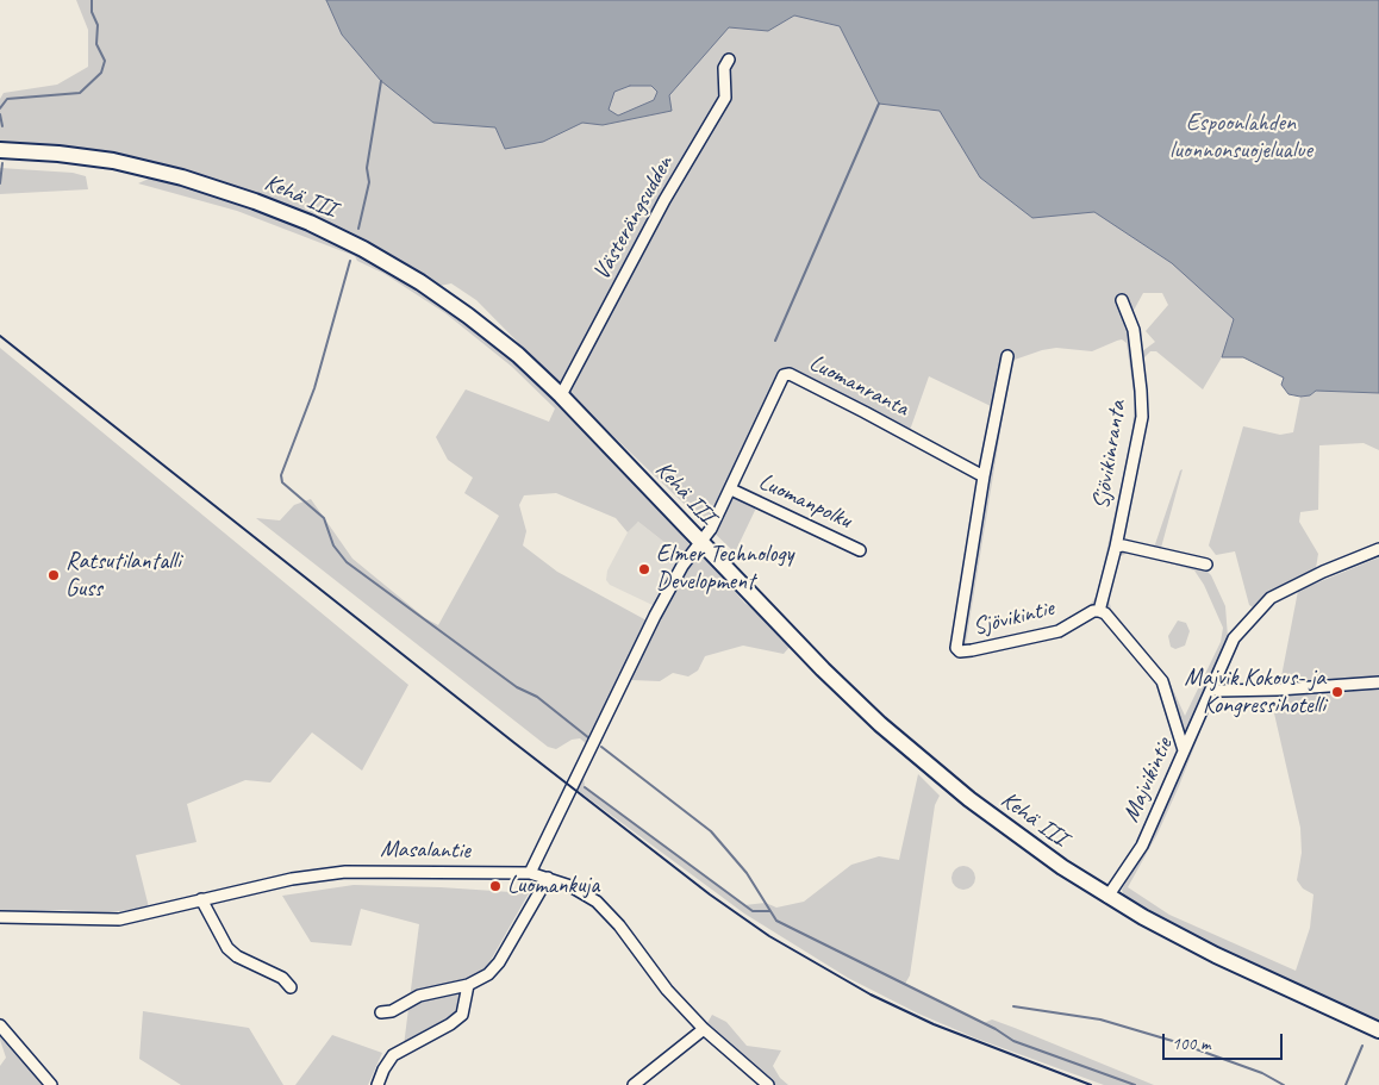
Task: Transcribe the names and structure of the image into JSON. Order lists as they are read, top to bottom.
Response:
{
  "streets": {
    "highway": ["Kehä III"],
    "street": [
      "Västerängsudden",
      "Luomanranta",
      "Sjövikinranta",
      "Luomanpolku",
      "Sjövikintie",
      "Majvikintie",
      "Masalantie"
    ]
  },
  "crossings": [
    ["Kehä III", "Västerängsudden"],
    ["Kehä III", "Luomanranta"],
    ["Kehä III", "Majvikintie"],
    ["Luomanranta", "Luomanpolku"],
    ["Luomanranta", "Sjövikintie"],
    ["Sjövikinranta", "Sjövikintie"]
  ],
  "parks": ["Espoonlahden luonnonsuojelualue"],
  "places": [
    "Elmer Technology Development",
    "Ratsutilantalli Guss",
    "Majvik Kokous- ja Kongressihotelli",
    "Luomankuja"
  ],
  "scale_bar": "100 m"
}
